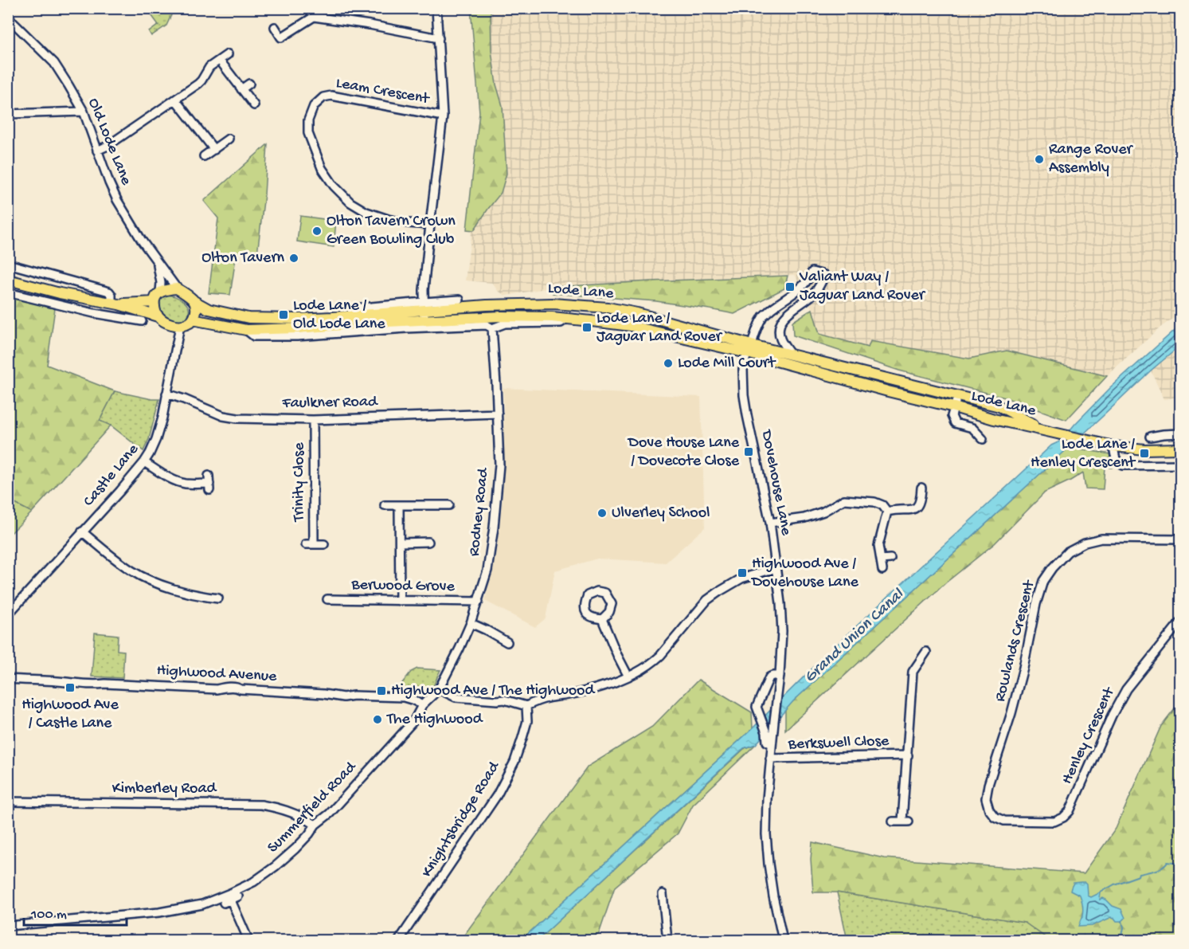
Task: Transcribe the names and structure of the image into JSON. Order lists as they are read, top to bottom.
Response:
{
  "streets": {
    "main road": ["Lode Lane"],
    "street": [
      "Leam Crescent",
      "Old Lode Lane",
      "Faulkner Road",
      "Castle Lane",
      "Trinity Close",
      "Dovehouse Lane",
      "Rodney Road",
      "Berwood Grove",
      "Rowlands Crescent",
      "Highwood Avenue",
      "Henley Crescent",
      "Berkswell Close",
      "Kimberley Road",
      "Summerfield Road",
      "Knightsbridge Road"
    ]
  },
  "crossings": [
    ["Old Lode Lane", "Lode Lane"],
    ["Old Lode Lane", "Castle Lane"],
    ["Lode Lane", "Castle Lane"],
    ["Lode Lane", "Dovehouse Lane"],
    ["Lode Lane", "Rodney Road"],
    ["Faulkner Road", "Castle Lane"],
    ["Faulkner Road", "Trinity Close"],
    ["Faulkner Road", "Rodney Road"],
    ["Dovehouse Lane", "Berkswell Close"],
    ["Rodney Road", "Berwood Grove"],
    ["Rodney Road", "Summerfield Road"],
    ["Rowlands Crescent", "Henley Crescent"],
    ["Highwood Avenue", "Summerfield Road"],
    ["Kimberley Road", "Summerfield Road"]
  ],
  "water": ["Grand Union Canal"],
  "places": {
    "other": [
      "Range Rover Assembly",
      "Olton Tavern Crown Green Bowling Club",
      "Olton Tavern",
      "Lode Mill Court",
      "Ulverley School",
      "The Highwood"
    ],
    "transit": [
      "Valiant Way / Jaguar Land Rover",
      "Lode Lane / Old Lode Lane",
      "Lode Lane / Jaguar Land Rover",
      "Dove House Lane / Dovecote Close",
      "Lode Lane / Henley Crescent",
      "Highwood Ave / Dovehouse Lane",
      "Highwood Ave / Castle Lane",
      "Highwood Ave / The Highwood"
    ]
  },
  "scale_bar": "100 m"
}
